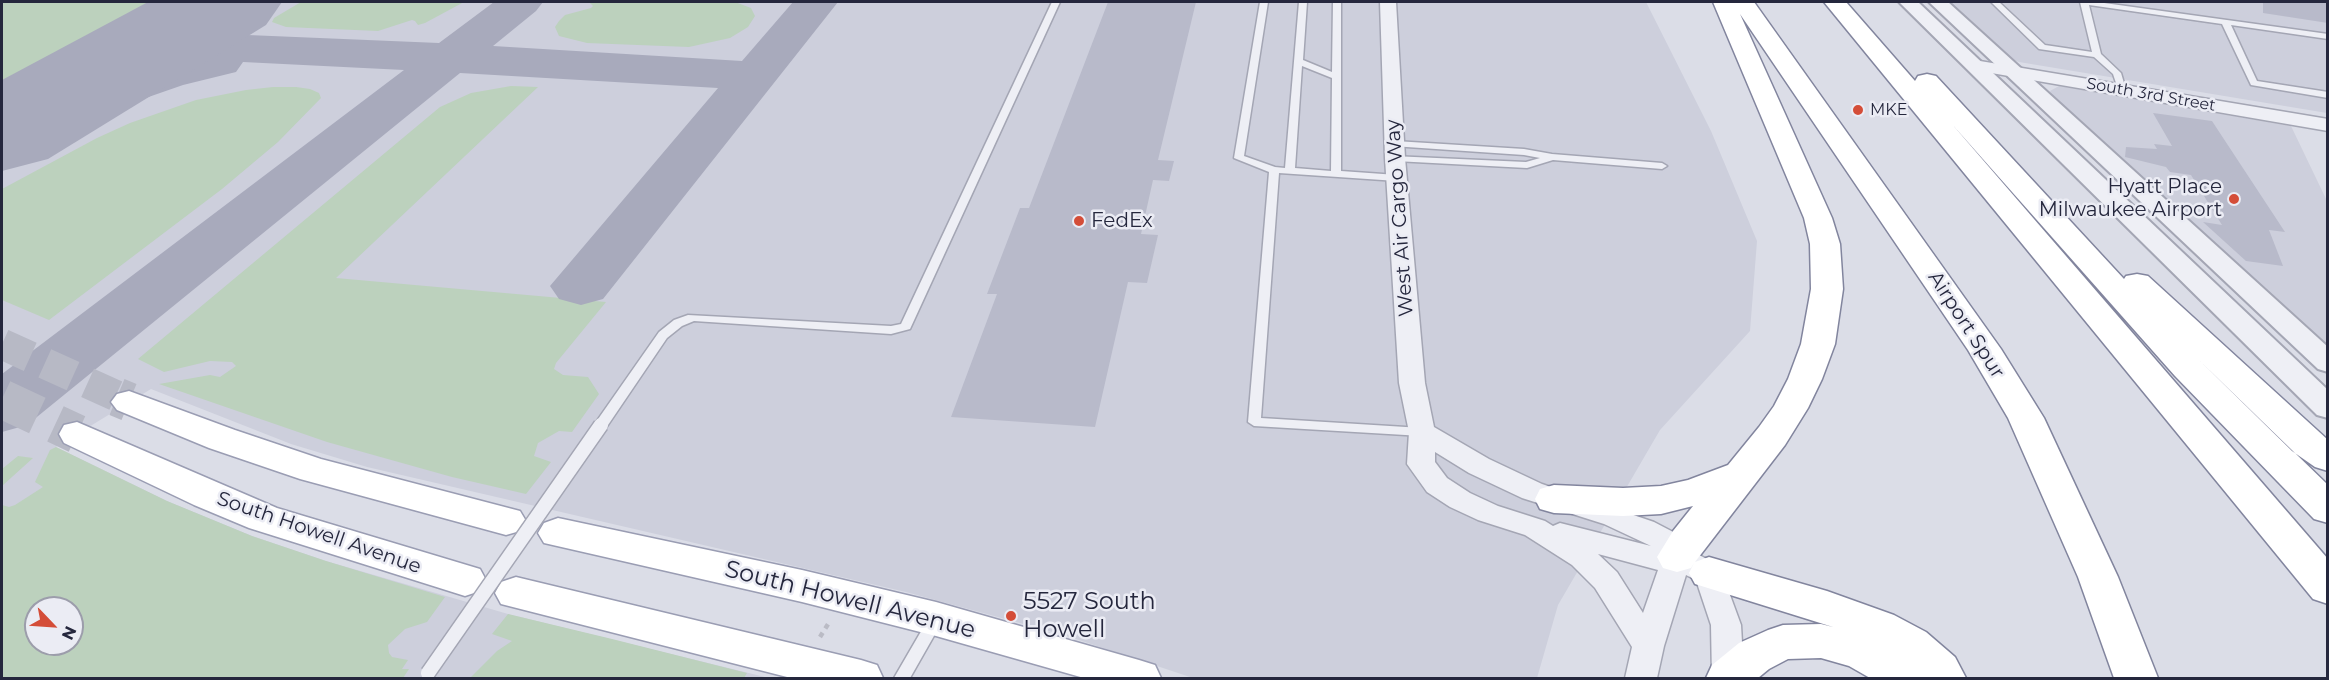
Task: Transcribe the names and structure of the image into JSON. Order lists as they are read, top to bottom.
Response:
{
  "streets": {
    "main road": ["Airport Spur", "South Howell Avenue"],
    "street": ["South 3rd Street", "West Air Cargo Way"]
  },
  "places": [
    "MKE",
    "Hyatt Place Milwaukee Airport",
    "FedEx",
    "5527 South Howell"
  ],
  "north": "bottom right"
}
